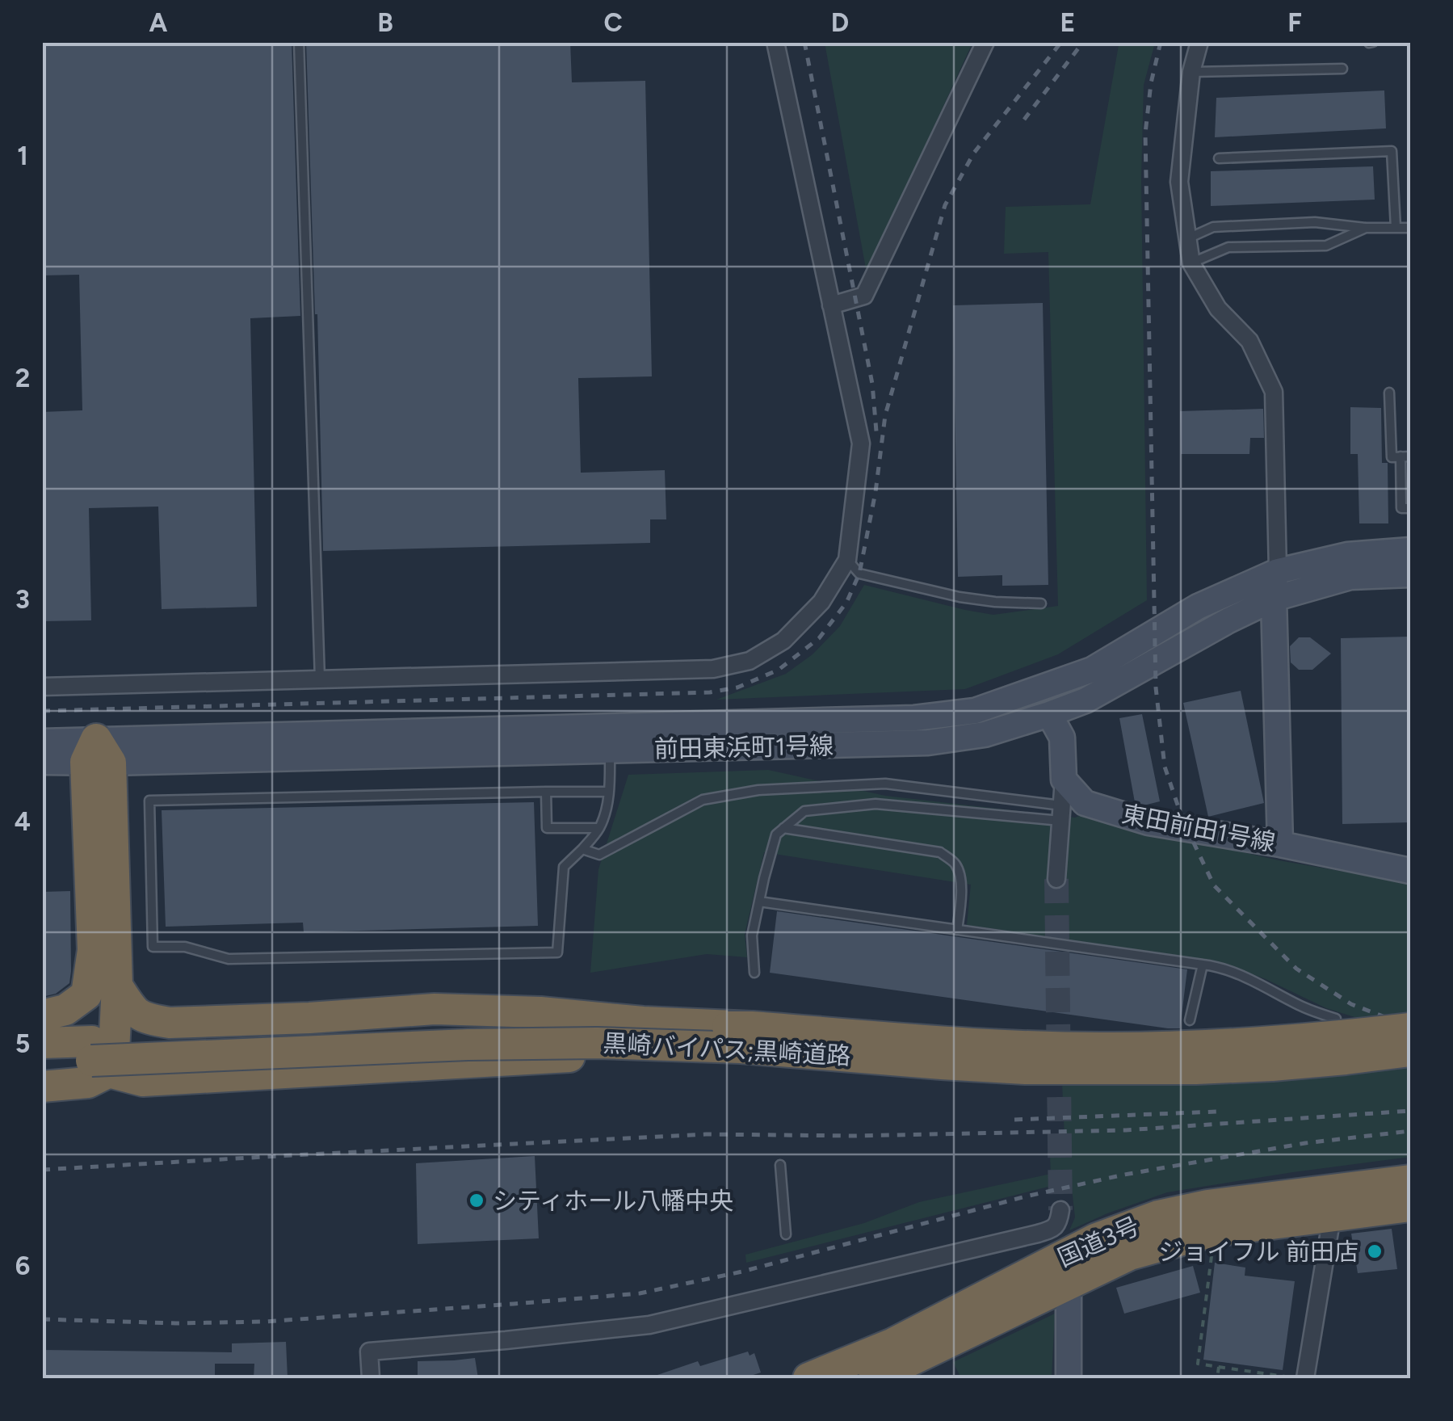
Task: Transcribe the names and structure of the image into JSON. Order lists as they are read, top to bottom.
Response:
{
  "streets": {
    "highway": ["黒崎バイパス;黒崎道路", "国道3号"],
    "street": ["前田東浜町1号線", "東田前田1号線"]
  },
  "places": ["シティホール八幡中央", "ジョイフル 前田店"],
  "grid": {
    "columns": [
      "A",
      "B",
      "C",
      "D",
      "E",
      "F"
    ],
    "rows": [
      "1",
      "2",
      "3",
      "4",
      "5",
      "6"
    ]
  }
}
